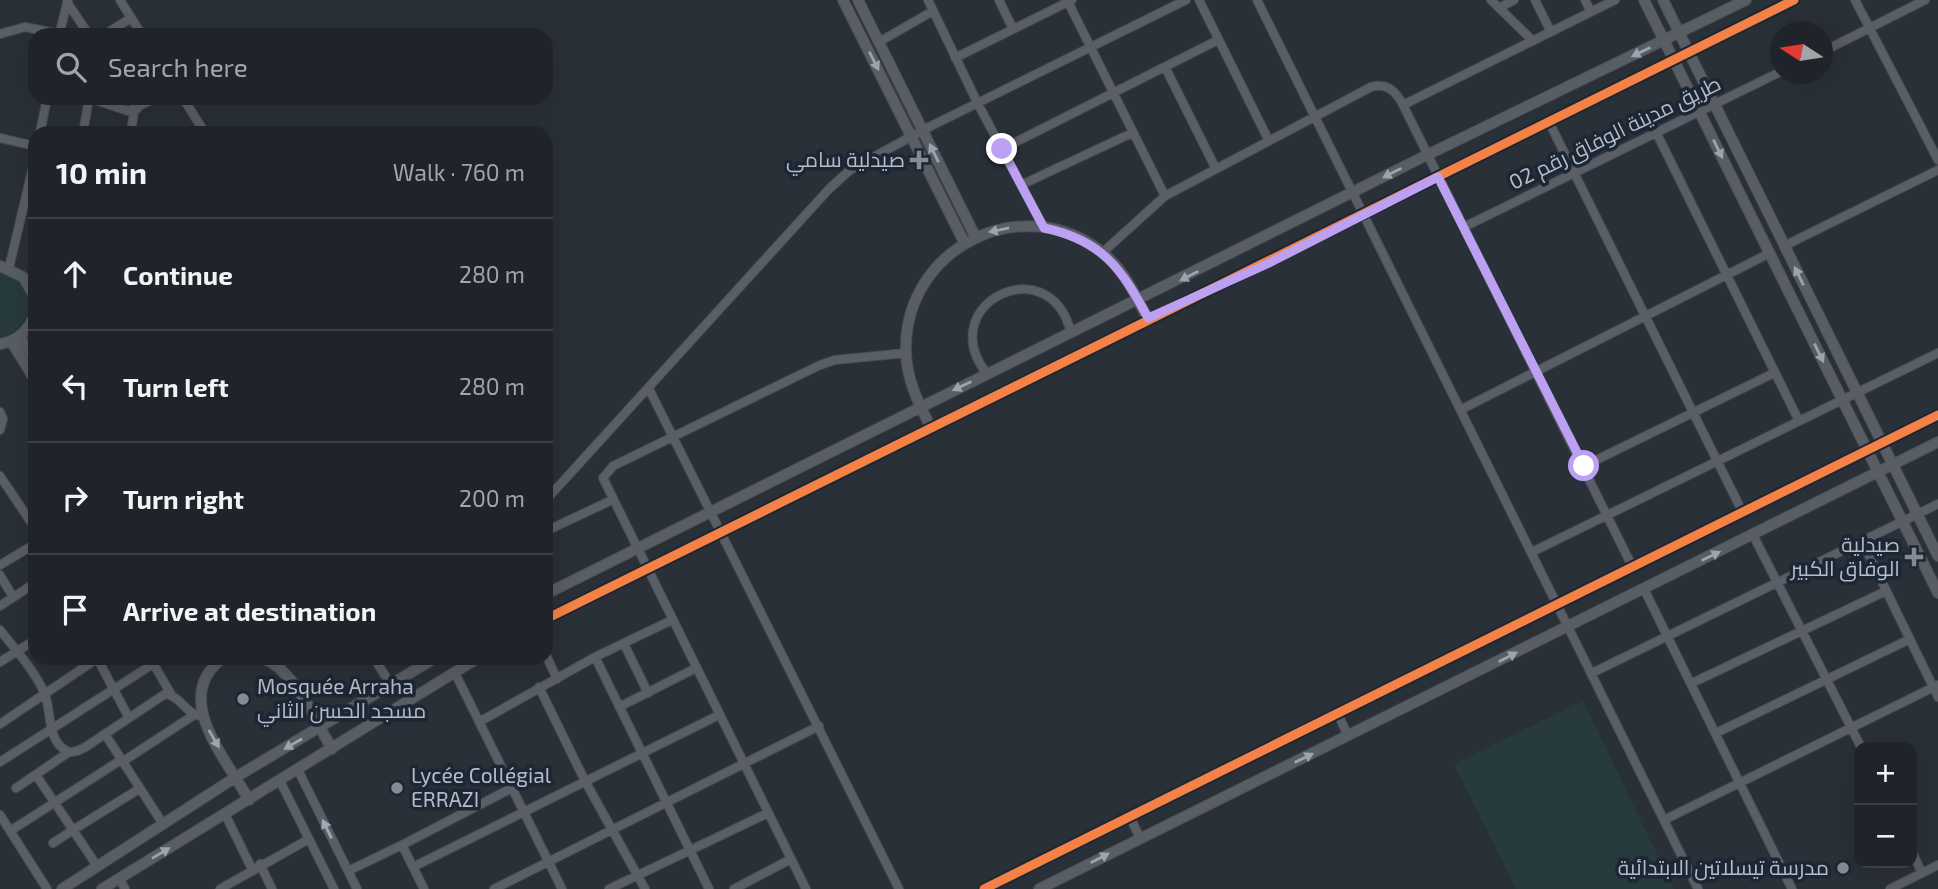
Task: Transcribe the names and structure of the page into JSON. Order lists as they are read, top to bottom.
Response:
{
  "streets": {
    "street": ["طريق مدينة الوفاق رقم 02"]
  },
  "places": {
    "health": ["صيدلية سامي", "صيدلية الوفاق الكبير"],
    "other": ["Mosquée Arraha مسجد الحسن الثاني", "Lycée Collégial ERRAZI", "مدرسة تيسلاتين الابتدائية"]
  },
  "north": "left",
  "page": {
    "search": "Search here",
    "heading": ["10 min", "Walk · 760 m"],
    "list": [
      ["Continue", "280 m"],
      ["Turn left", "280 m"],
      ["Turn right", "200 m"],
      "Arrive at destination"
    ],
    "map_buttons": ["+", "−"]
  }
}
